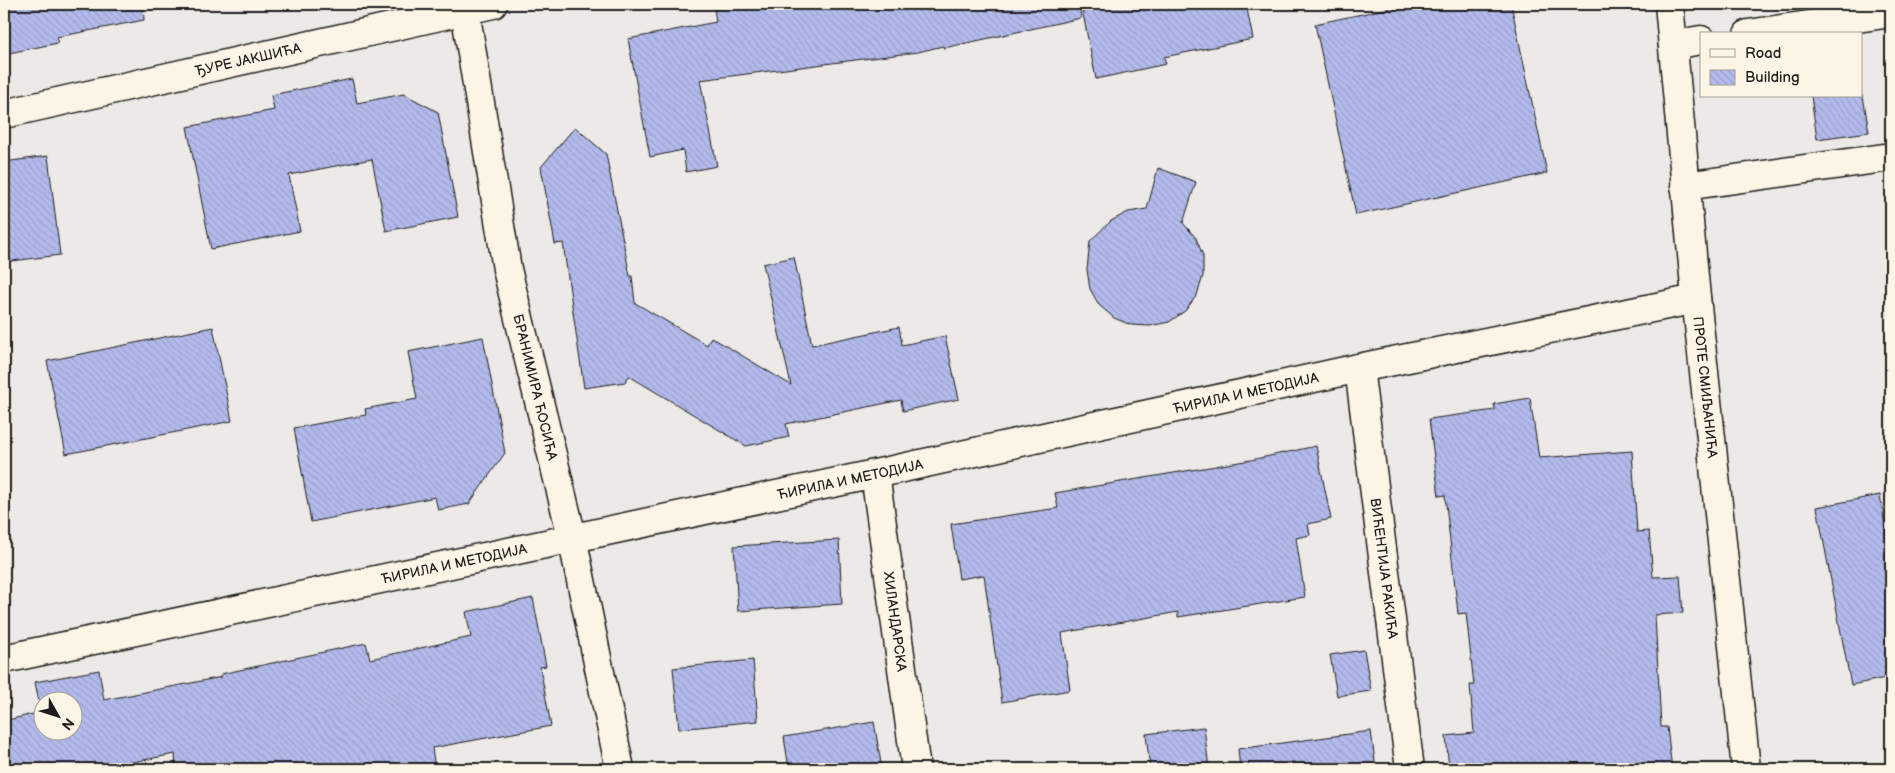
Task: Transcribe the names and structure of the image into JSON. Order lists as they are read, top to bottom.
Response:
{
  "streets": {
    "street": [
      "ЂУРЕ ЈАКШИЋА",
      "ПРОТЕ СМИЉАНИЋА",
      "БРАНИМИРА ЋОСИЋА",
      "ЋИРИЛА И МЕТОДИЈА",
      "ВИЋЕНТИЈА РАКИЋА",
      "ХИЛАНДАРСКА"
    ]
  },
  "crossings": [
    ["ЂУРЕ ЈАКШИЋА", "БРАНИМИРА ЋОСИЋА"],
    ["ПРОТЕ СМИЉАНИЋА", "ЋИРИЛА И МЕТОДИЈА"],
    ["БРАНИМИРА ЋОСИЋА", "ЋИРИЛА И МЕТОДИЈА"],
    ["ЋИРИЛА И МЕТОДИЈА", "ВИЋЕНТИЈА РАКИЋА"],
    ["ЋИРИЛА И МЕТОДИЈА", "ХИЛАНДАРСКА"]
  ],
  "legend": ["Road", "Building"],
  "north": "bottom right"
}
